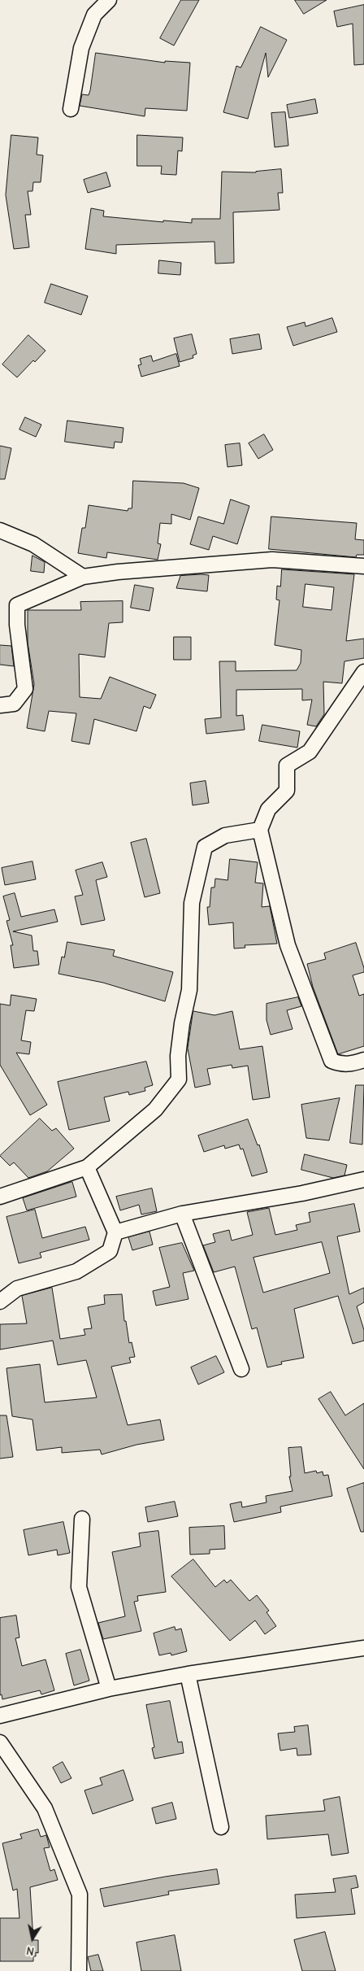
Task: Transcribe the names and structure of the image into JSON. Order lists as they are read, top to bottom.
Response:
{
  "north": "bottom"
}
